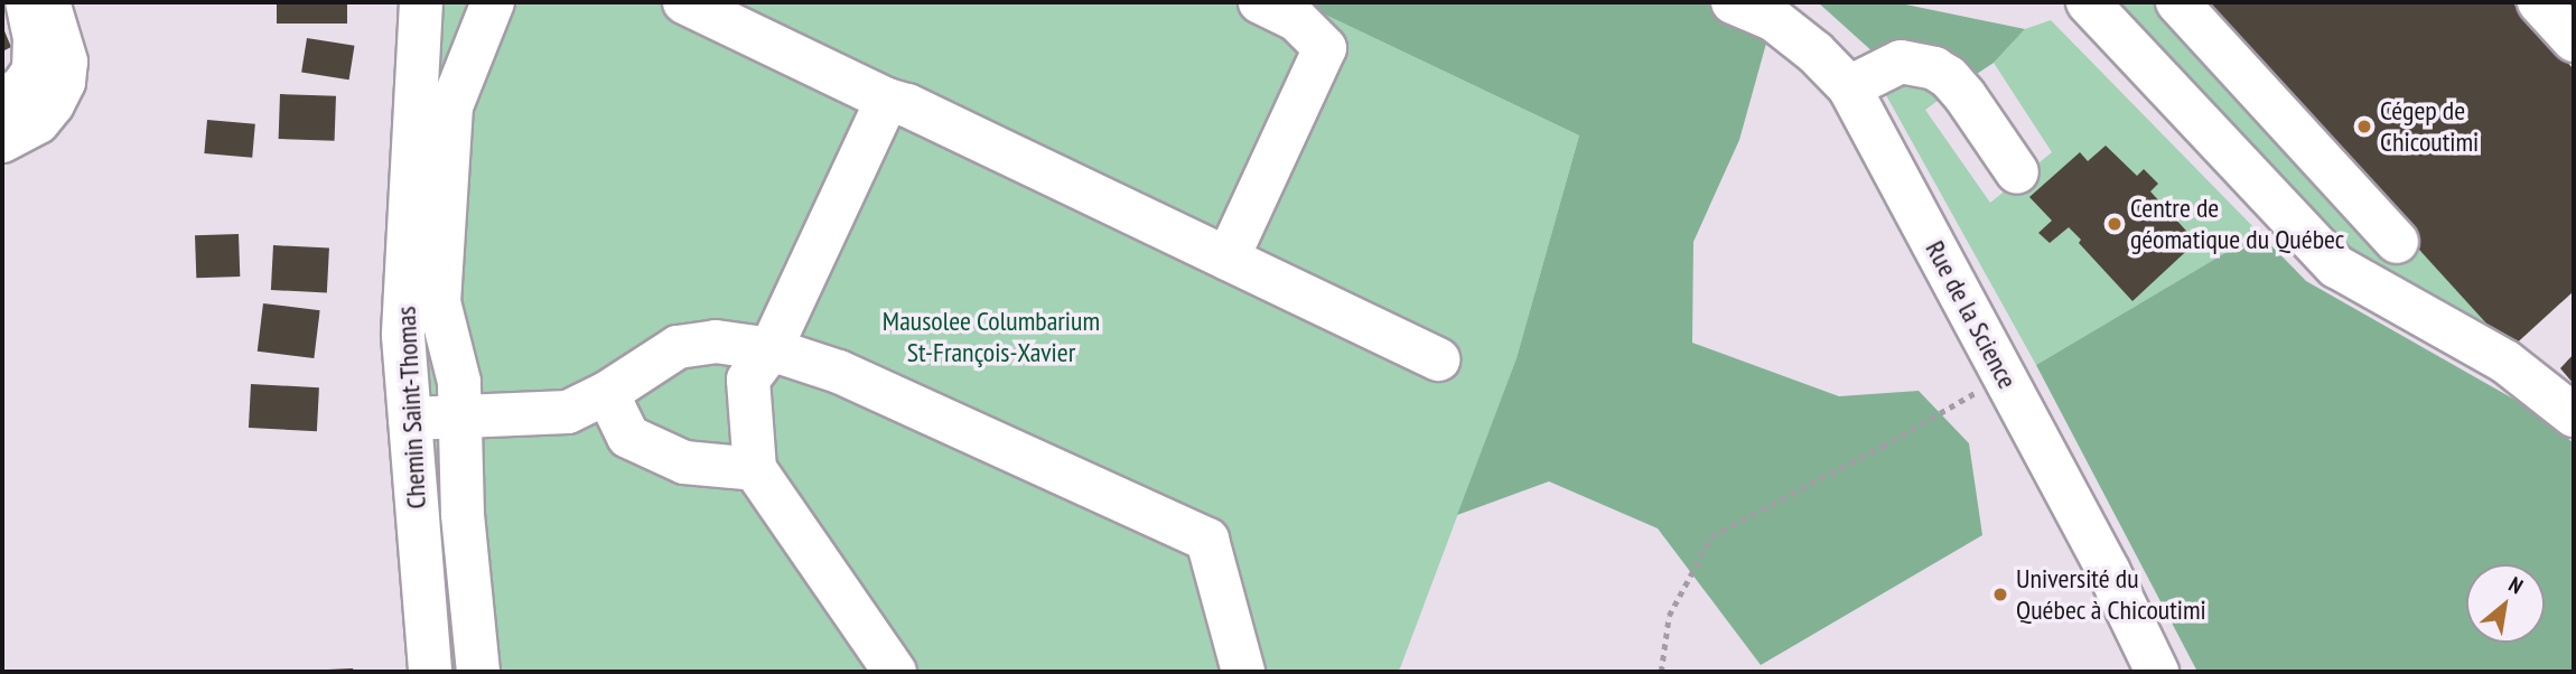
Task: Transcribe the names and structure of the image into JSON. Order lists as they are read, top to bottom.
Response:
{
  "streets": {
    "street": ["Rue de la Science", "Chemin Saint-Thomas"]
  },
  "parks": ["Mausolee Columbarium St-François-Xavier"],
  "places": ["Cégep de Chicoutimi", "Centre de géomatique du Québec", "Université du Québec à Chicoutimi"],
  "north": "top right"
}
